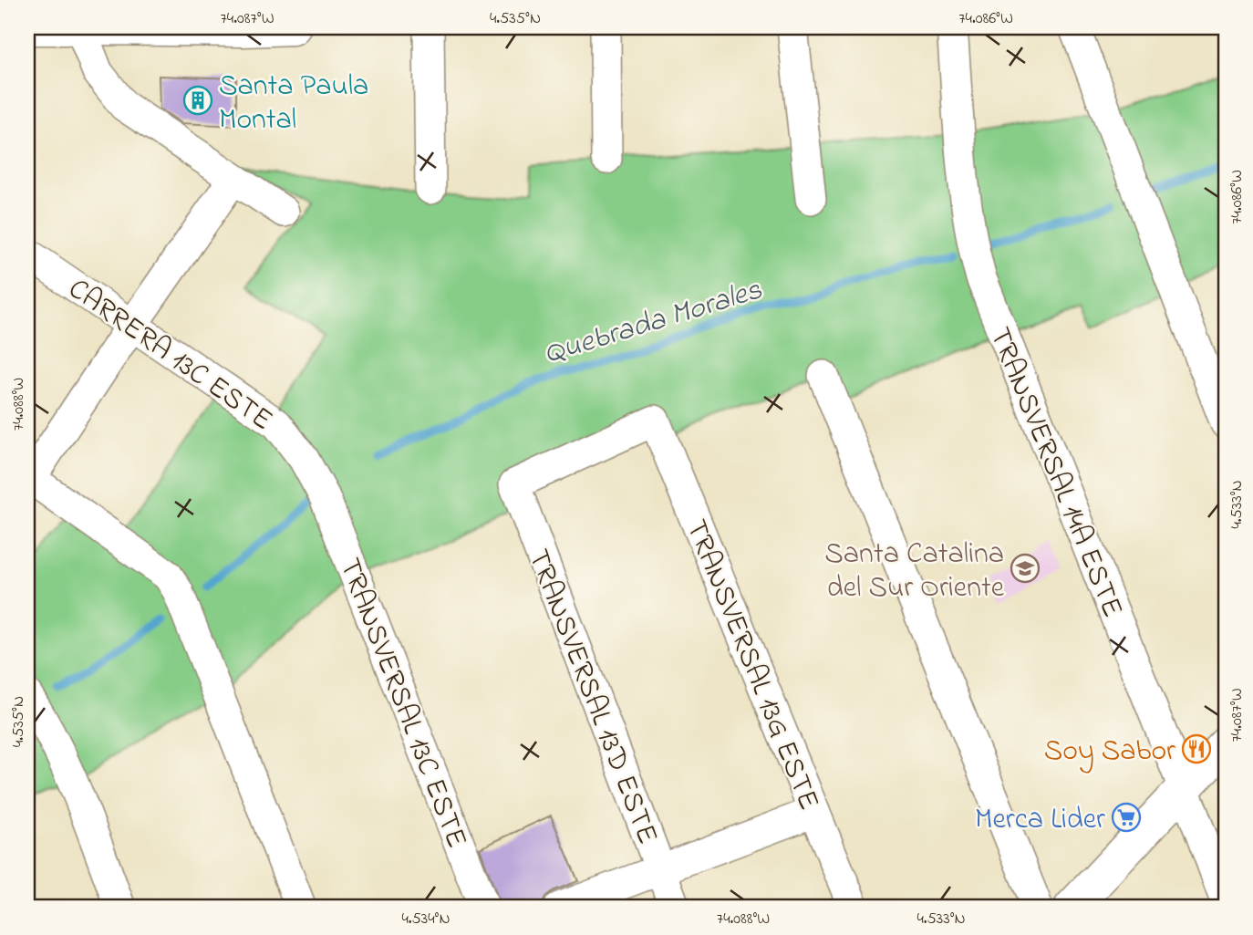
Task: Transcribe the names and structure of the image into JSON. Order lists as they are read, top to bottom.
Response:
{
  "streets": {
    "street": [
      "CARRERA 13C ESTE",
      "TRANSVERSAL 14A ESTE",
      "TRANSVERSAL 13G ESTE",
      "TRANSVERSAL 13D ESTE",
      "TRANSVERSAL 13C ESTE"
    ]
  },
  "crossings": [
    ["CARRERA 13C ESTE", "TRANSVERSAL 13C ESTE"],
    ["TRANSVERSAL 13G ESTE", "TRANSVERSAL 13D ESTE"]
  ],
  "water": ["Quebrada Morales"],
  "places": {
    "building": ["Santa Paula Montal"],
    "school or university": ["Santa Catalina del Sur Oriente"],
    "restaurant": ["Soy Sabor"],
    "supermarket": ["Merca Lider"]
  },
  "coordinates": [
    "74.087°W",
    "4.535°N",
    "74.086°W",
    "74.088°W",
    "4.533°N",
    "4.534°N"
  ]
}
